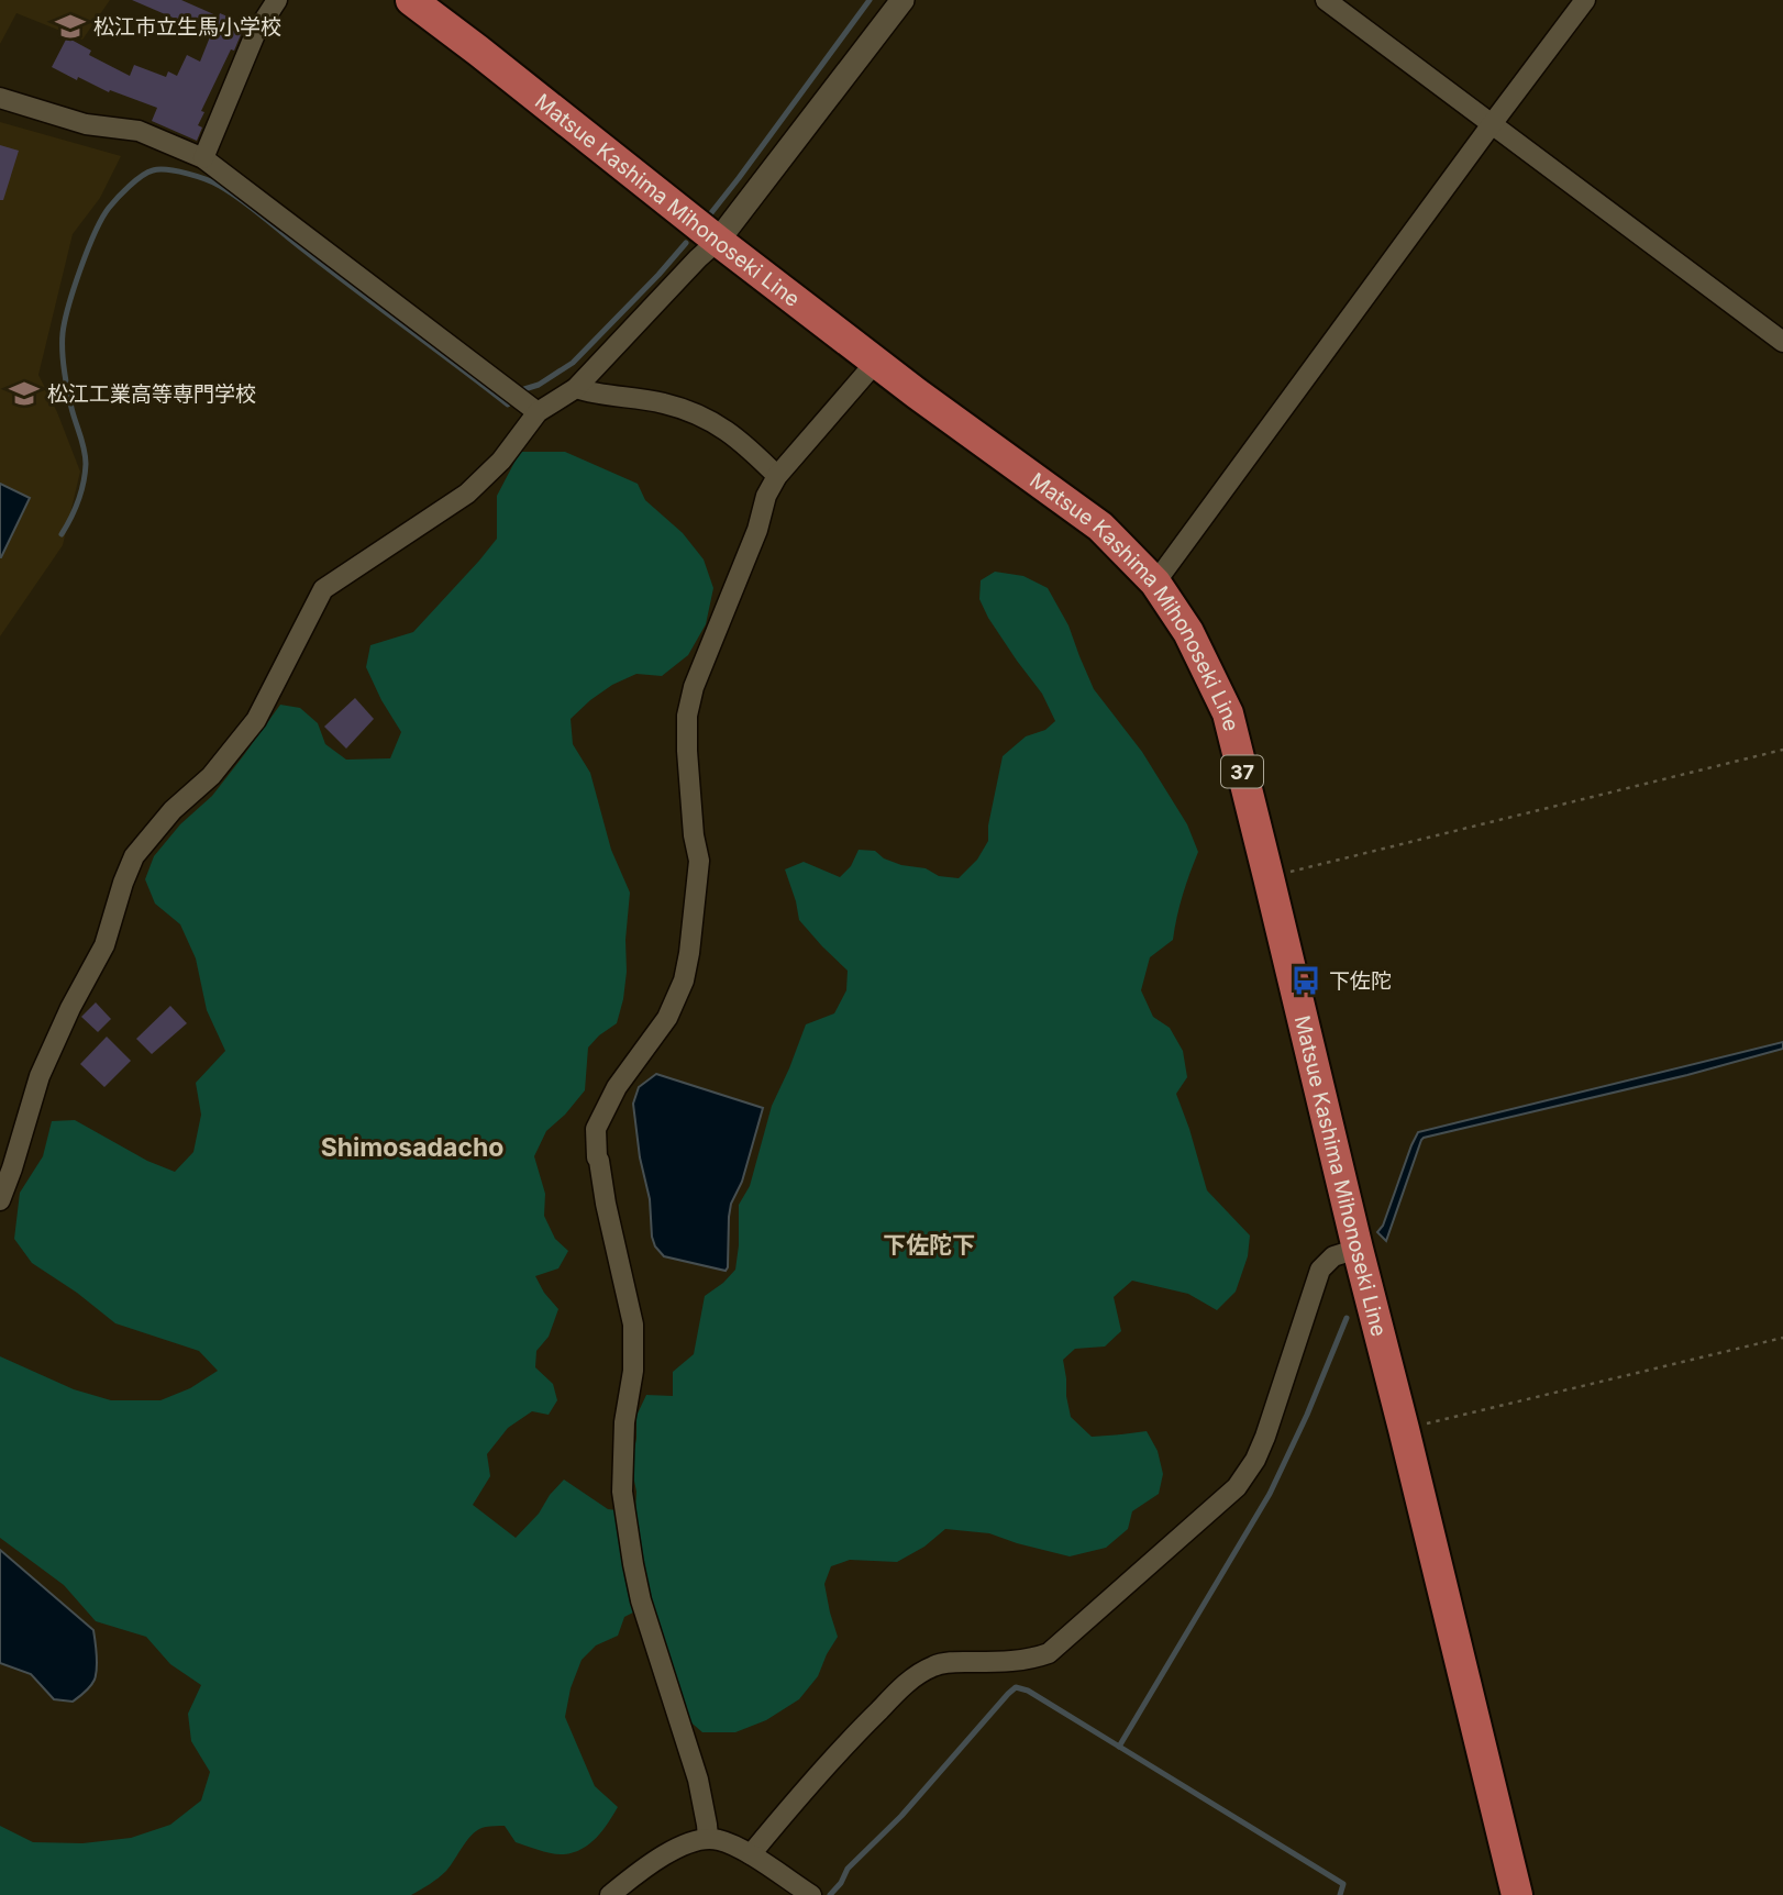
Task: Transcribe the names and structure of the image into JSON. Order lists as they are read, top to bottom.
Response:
{
  "streets": {
    "main road": ["Matsue Kashima Mihonoseki Line", "37"]
  },
  "districts": ["Shimosadacho", "下佐陀下"],
  "places": {
    "school or university": ["松江市立生馬小学校", "松江工業高等専門学校"],
    "bus stop": ["下佐陀"]
  }
}
